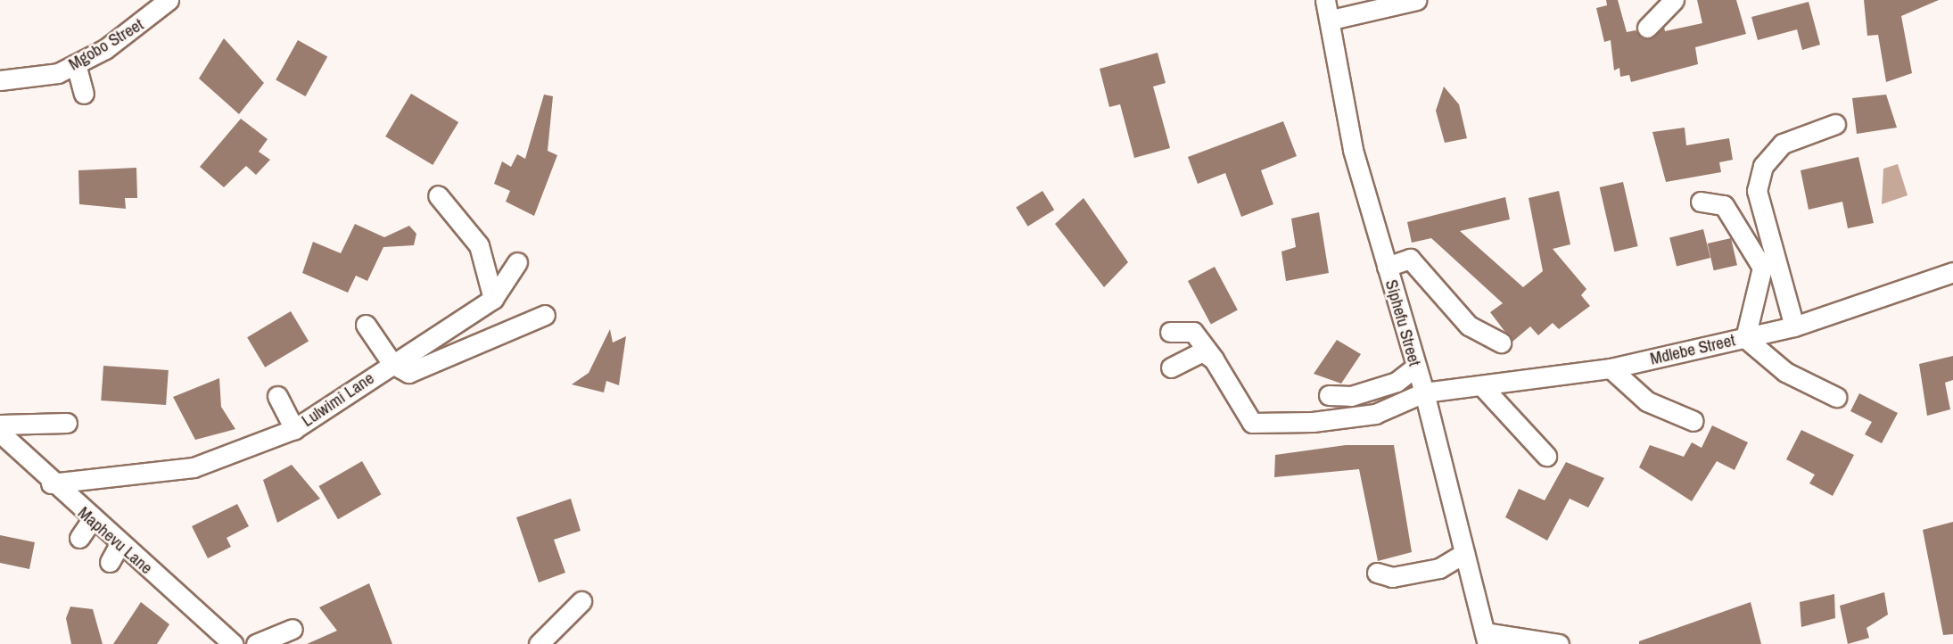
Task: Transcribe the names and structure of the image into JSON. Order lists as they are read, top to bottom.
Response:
{
  "streets": {
    "street": [
      "Mgobo Street",
      "Siphefu Street",
      "Mdlebe Street",
      "Lulwimi Lane",
      "Maphevu Lane"
    ]
  },
  "crossings": [
    ["Siphefu Street", "Mdlebe Street"],
    ["Lulwimi Lane", "Maphevu Lane"]
  ]
}
